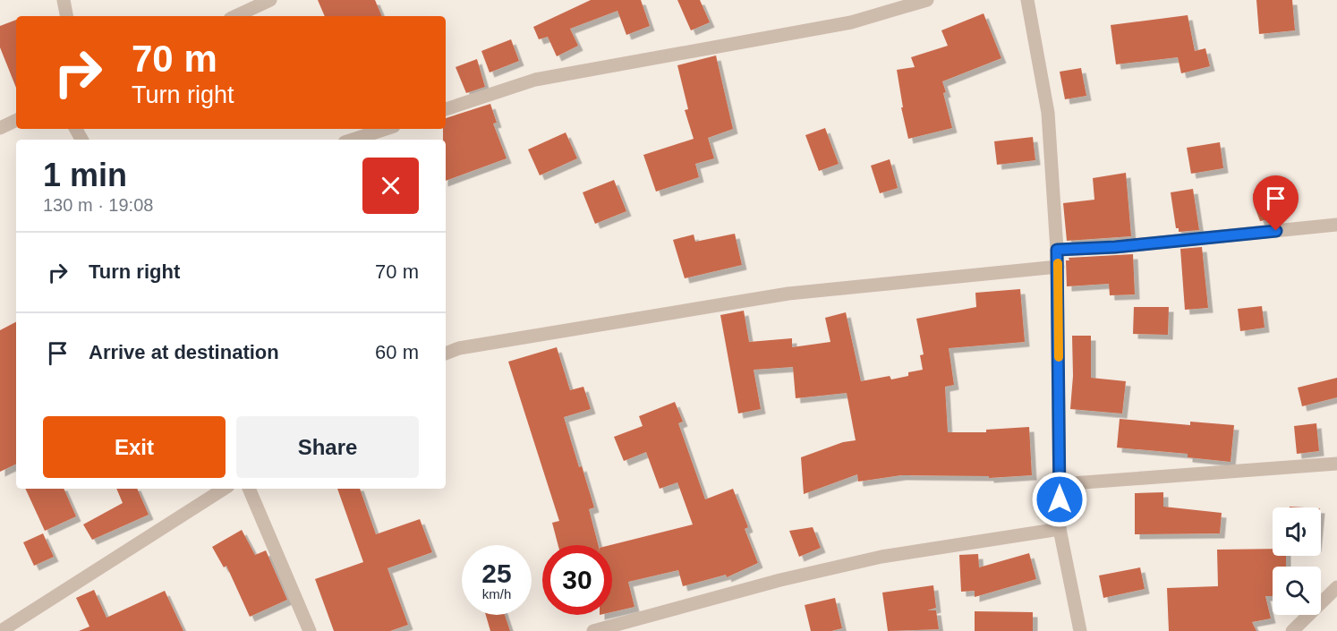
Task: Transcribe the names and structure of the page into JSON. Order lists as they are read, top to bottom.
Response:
{
  "page": {
    "turn": ["70 m", "Turn right"],
    "heading": ["1 min", "130 m · 19:08"],
    "list": [
      {
        "name": "Turn right",
        "value": "70 m"
      },
      {
        "name": "Arrive at destination",
        "value": "60 m"
      }
    ],
    "buttons": ["Exit", "Share"],
    "speed": "25 km/h",
    "limit": "30"
  }
}
